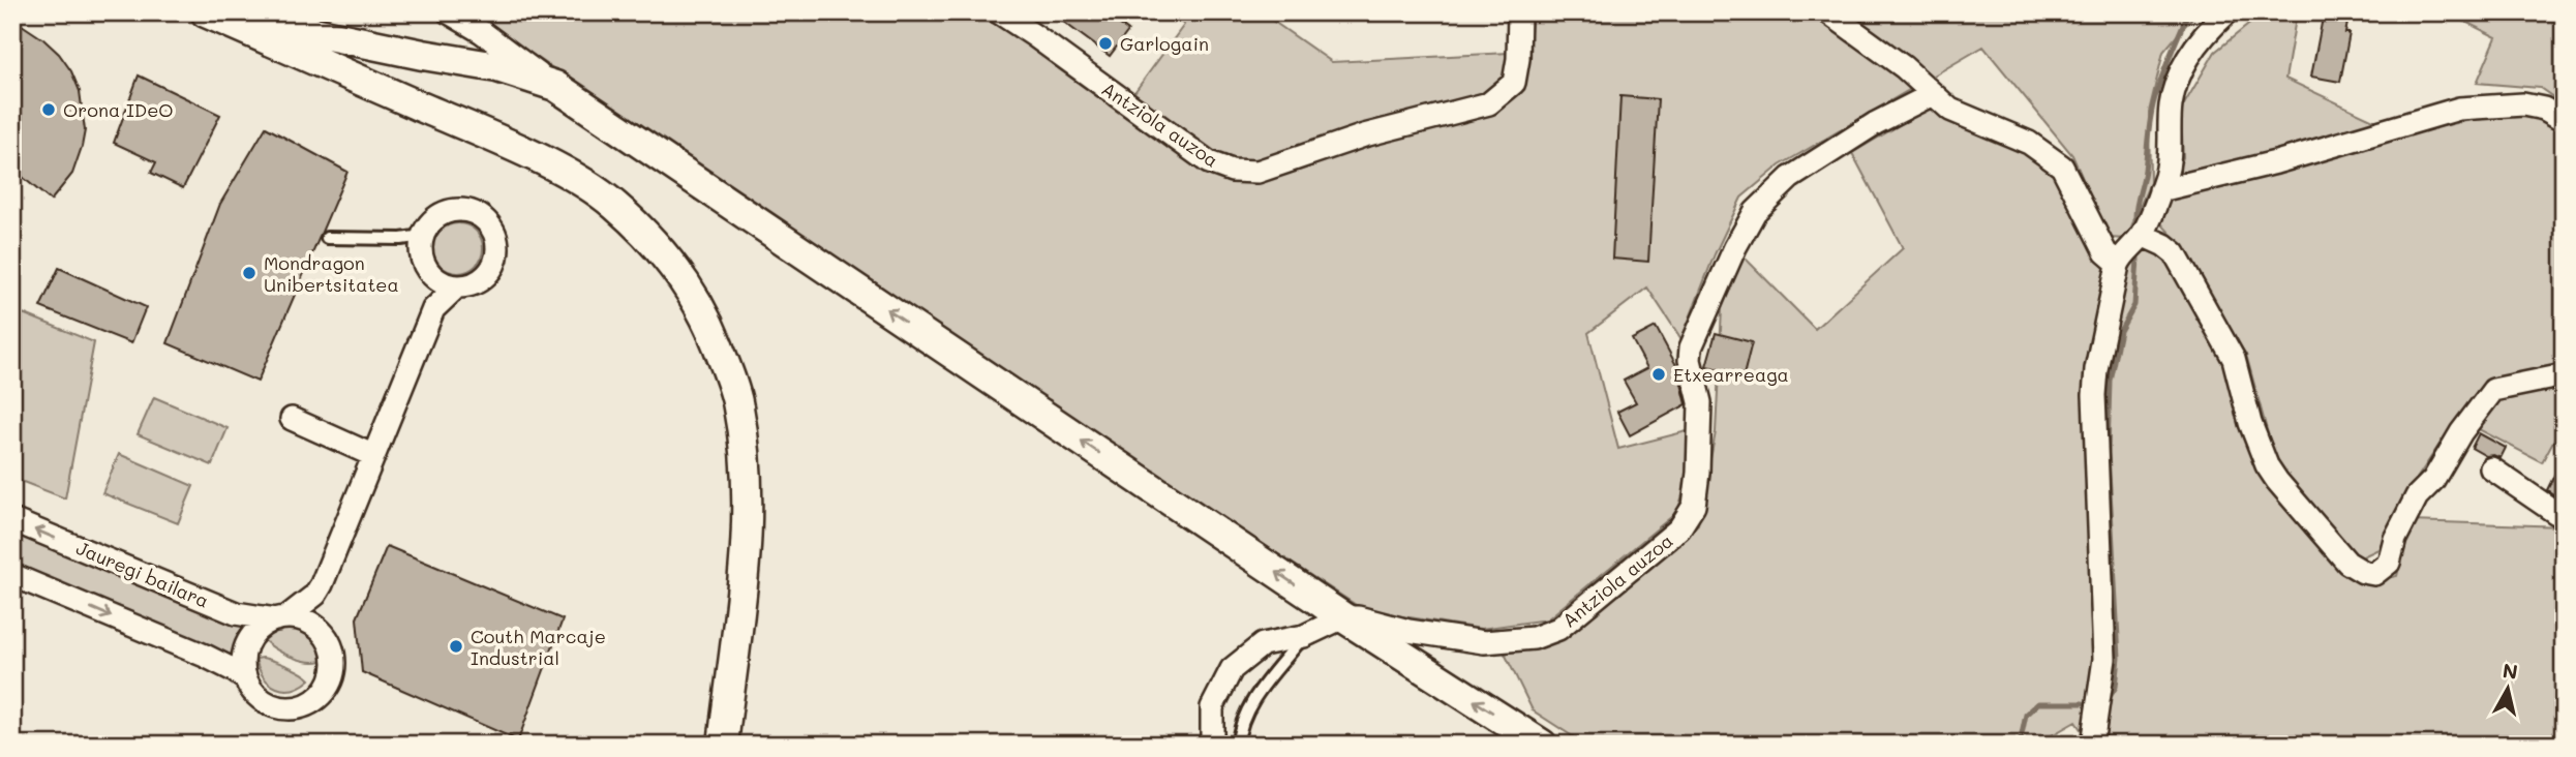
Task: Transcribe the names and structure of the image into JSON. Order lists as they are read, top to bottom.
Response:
{
  "streets": {
    "street": ["Antziola auzoa", "Jauregi bailara"]
  },
  "places": [
    "Garlogain",
    "Orona IDeO",
    "Mondragon Unibertsitatea",
    "Etxearreaga",
    "Couth Marcaje Industrial"
  ],
  "north": "top"
}
